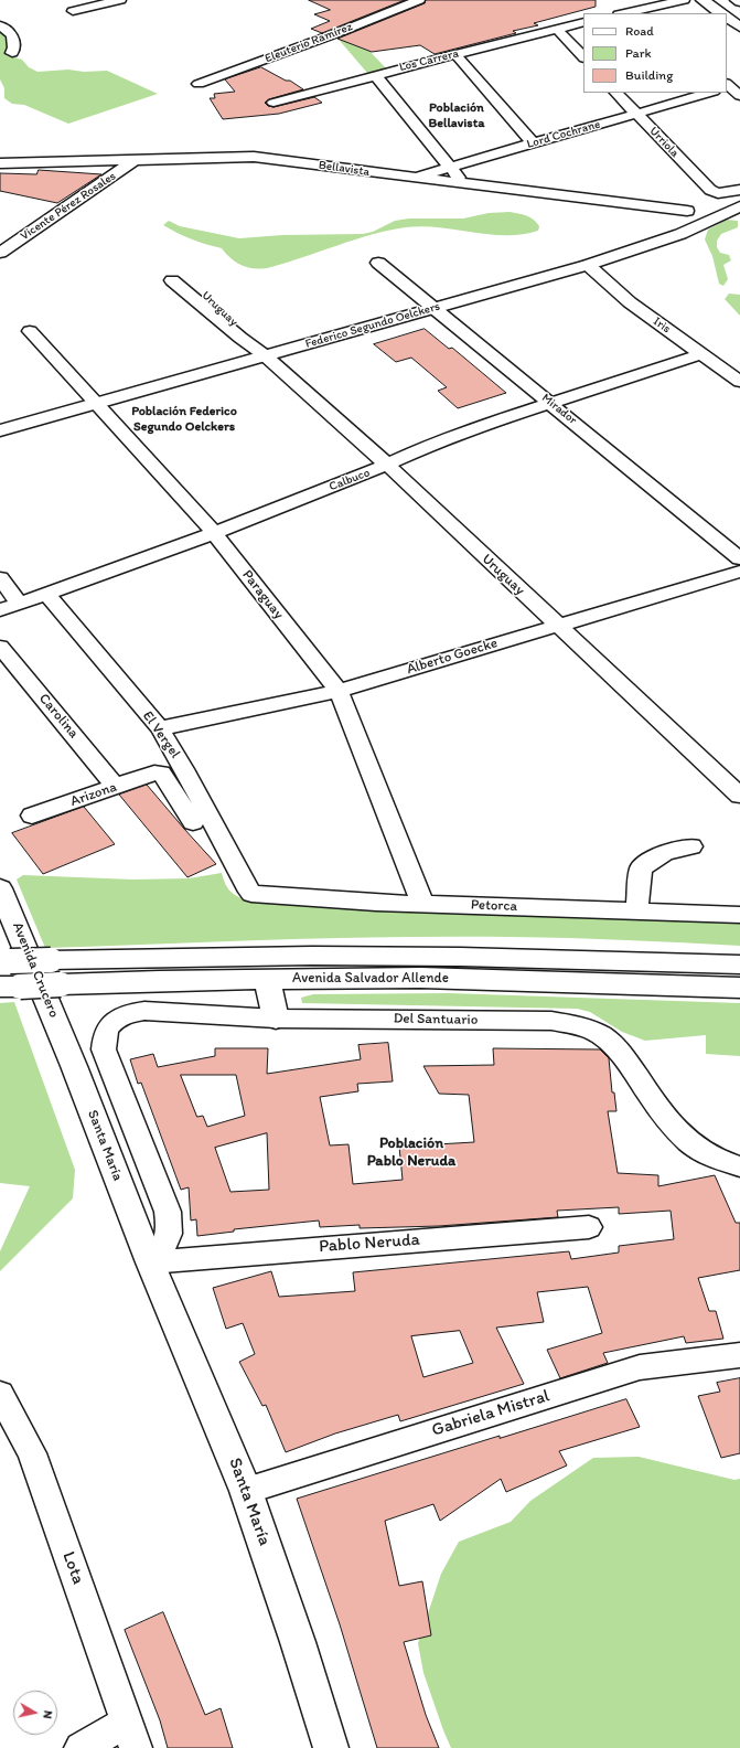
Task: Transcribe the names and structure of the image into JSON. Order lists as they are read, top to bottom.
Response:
{
  "streets": {
    "main road": [
      "Federico Segundo Oelckers",
      "Avenida Crucero",
      "Avenida Salvador Allende",
      "Santa María"
    ],
    "street": [
      "Eleuterio Ramírez",
      "Los Carrera",
      "Lord Cochrane",
      "Urriola",
      "Bellavista",
      "Vicente Pérez Rosales",
      "Uruguay",
      "Iris",
      "Mirador",
      "Calbuco",
      "Paraguay",
      "Alberto Goecke",
      "Carolina",
      "El Vergel",
      "Arizona",
      "Petorca",
      "Del Santuario",
      "Pablo Neruda",
      "Gabriela Mistral",
      "Lota"
    ]
  },
  "crossings": [
    ["Lord Cochrane", "Urriola"],
    ["Lord Cochrane", "Bellavista"],
    ["Bellavista", "Vicente Pérez Rosales"],
    ["Uruguay", "Federico Segundo Oelckers"],
    ["Uruguay", "Calbuco"],
    ["Uruguay", "Alberto Goecke"],
    ["Federico Segundo Oelckers", "Iris"],
    ["Federico Segundo Oelckers", "Mirador"],
    ["Federico Segundo Oelckers", "Paraguay"],
    ["Iris", "Calbuco"],
    ["Mirador", "Calbuco"],
    ["Calbuco", "Paraguay"],
    ["Calbuco", "El Vergel"],
    ["Paraguay", "Alberto Goecke"],
    ["Paraguay", "Petorca"],
    ["Alberto Goecke", "El Vergel"],
    ["Carolina", "Arizona"],
    ["El Vergel", "Petorca"],
    ["Avenida Crucero", "Santa María"],
    ["Del Santuario", "Santa María"],
    ["Del Santuario", "Pablo Neruda"],
    ["Santa María", "Pablo Neruda"],
    ["Santa María", "Gabriela Mistral"]
  ],
  "districts": ["Población Bellavista", "Población Federico Segundo Oelckers", "Población Pablo Neruda"],
  "legend": ["Road", "Park", "Building"],
  "north": "right"
}
